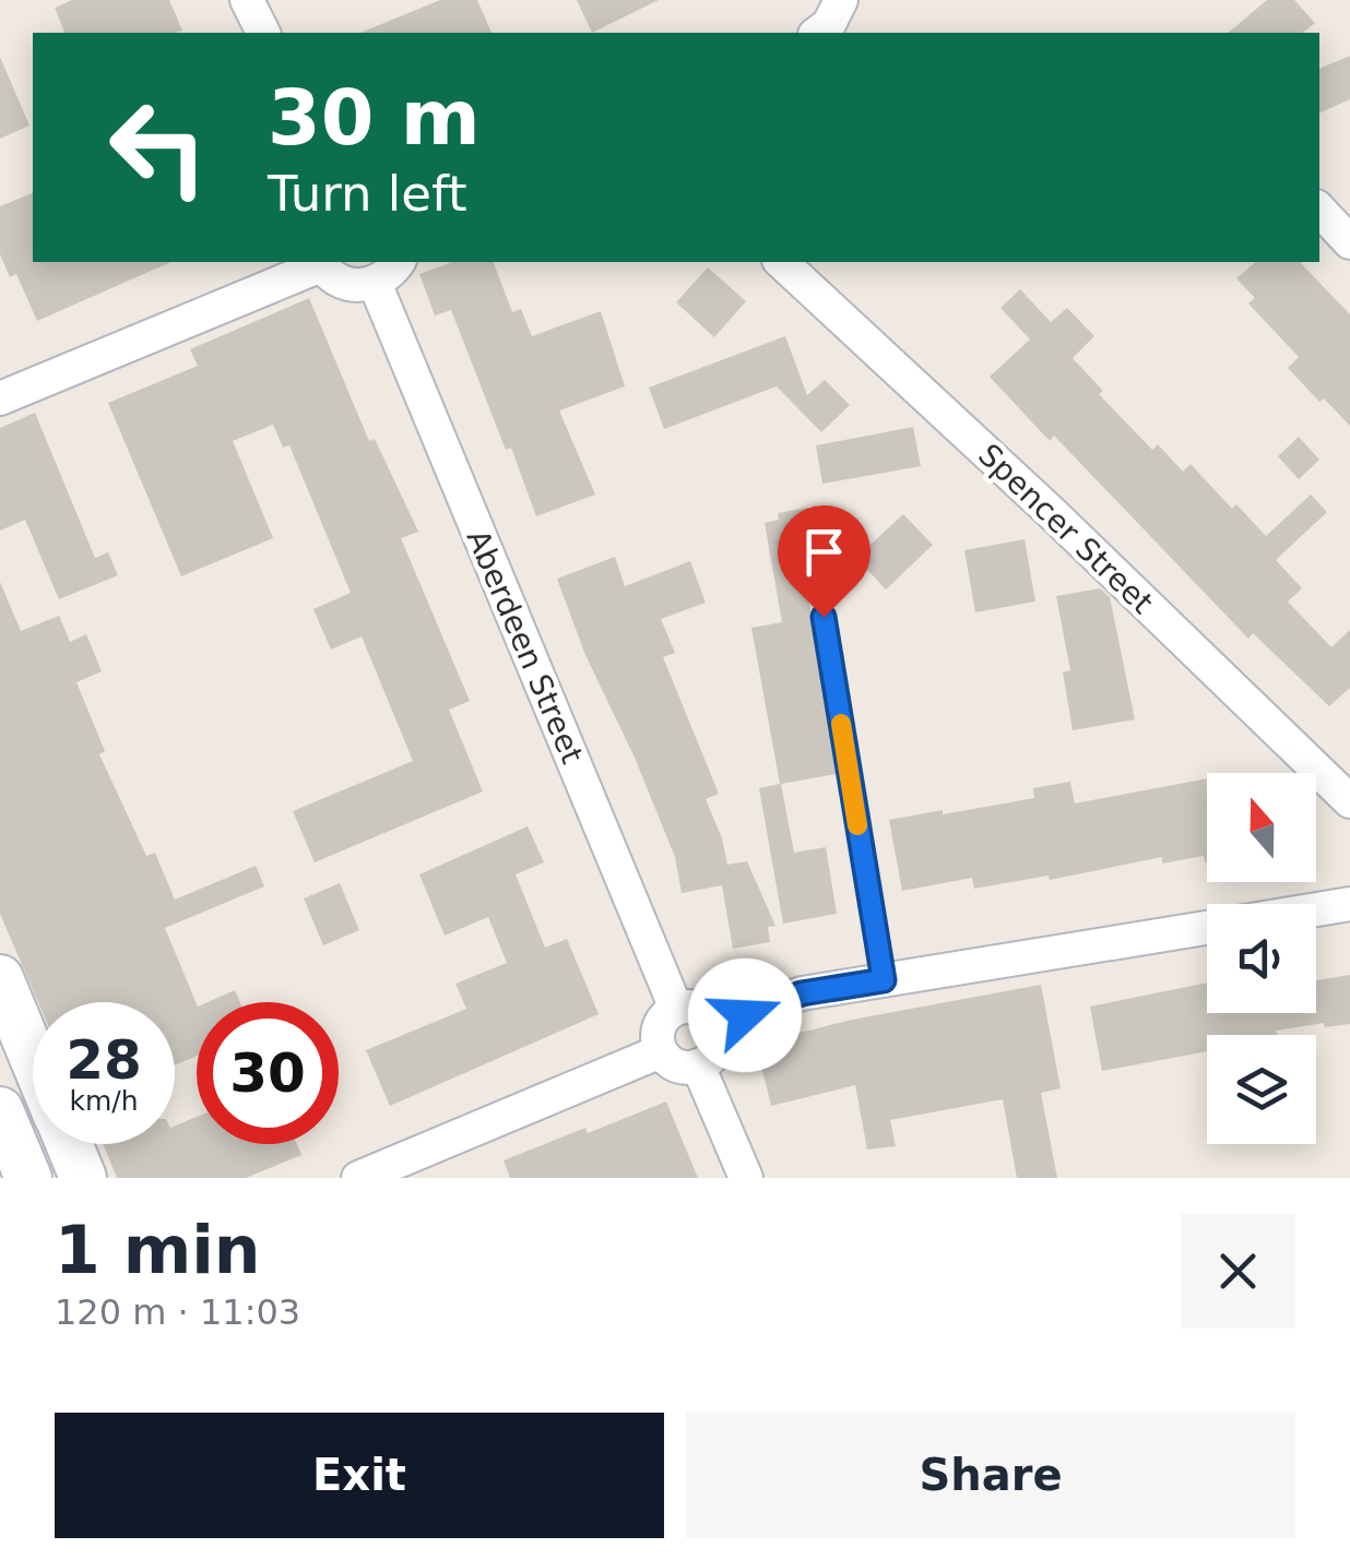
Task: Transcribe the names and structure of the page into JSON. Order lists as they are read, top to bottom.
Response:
{
  "streets": {
    "street": ["Spencer Street", "Aberdeen Street"]
  },
  "north": "top",
  "page": {
    "turn": ["30 m", "Turn left"],
    "speed": "28 km/h",
    "limit": "30",
    "heading": ["1 min", "120 m · 11:03"],
    "buttons": ["Exit", "Share"]
  }
}
